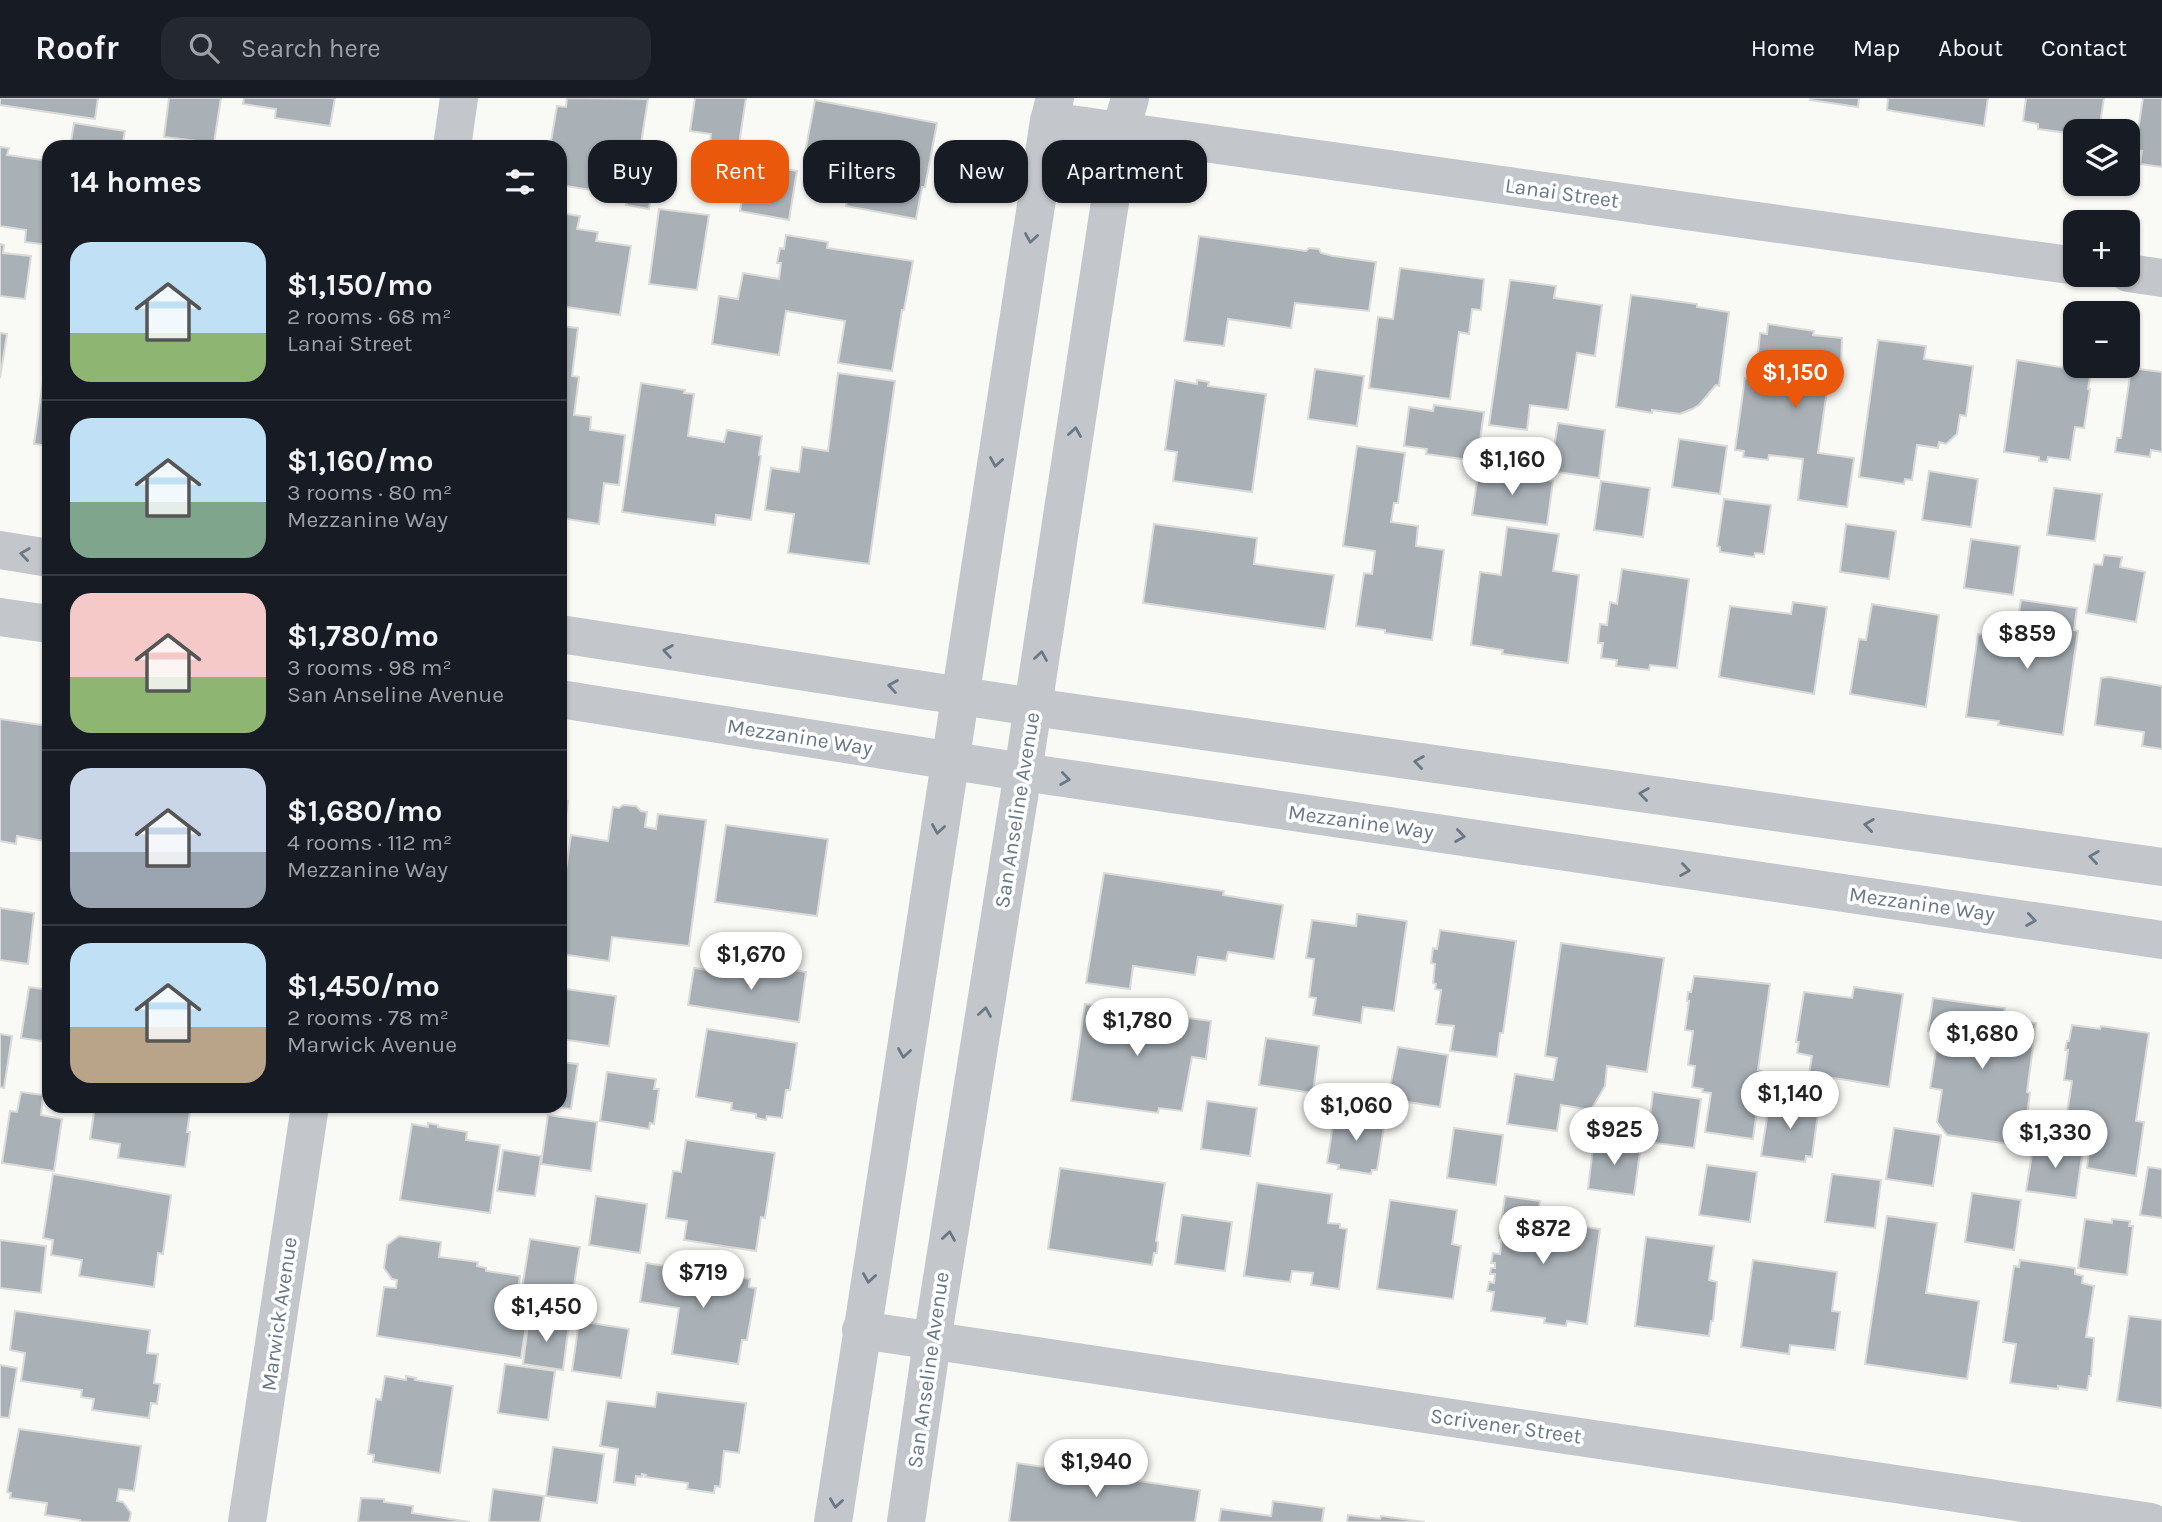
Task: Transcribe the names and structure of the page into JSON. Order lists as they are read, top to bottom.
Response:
{
  "streets": {
    "street": [
      "Lanai Street",
      "Mezzanine Way",
      "San Anseline Avenue",
      "Marwick Avenue",
      "Scrivener Street"
    ]
  },
  "crossings": [
    ["Lanai Street", "San Anseline Avenue"],
    ["Mezzanine Way", "San Anseline Avenue"],
    ["San Anseline Avenue", "Scrivener Street"]
  ],
  "page": {
    "header": "Roofr",
    "search": "Search here",
    "nav": [
      "Home",
      "Map",
      "About",
      "Contact"
    ],
    "map_buttons": ["+", "−"],
    "chip": [
      "Buy",
      "Rent",
      "Filters",
      "New",
      "Apartment"
    ],
    "heading": "14 homes",
    "list": [
      {
        "name": "$1,150/mo",
        "note": "2 rooms · 68 m² · Lanai Street"
      },
      {
        "name": "$1,160/mo",
        "note": "3 rooms · 80 m² · Mezzanine Way"
      },
      {
        "name": "$1,780/mo",
        "note": "3 rooms · 98 m² · San Anseline Avenue"
      },
      {
        "name": "$1,680/mo",
        "note": "4 rooms · 112 m² · Mezzanine Way"
      },
      {
        "name": "$1,450/mo",
        "note": "2 rooms · 78 m² · Marwick Avenue"
      }
    ],
    "price": [
      "$1,150",
      "$1,160",
      "$859",
      "$1,670",
      "$1,780",
      "$1,680",
      "$1,140",
      "$1,060",
      "$925",
      "$1,330",
      "$872",
      "$719",
      "$1,450",
      "$1,940"
    ]
  }
}
